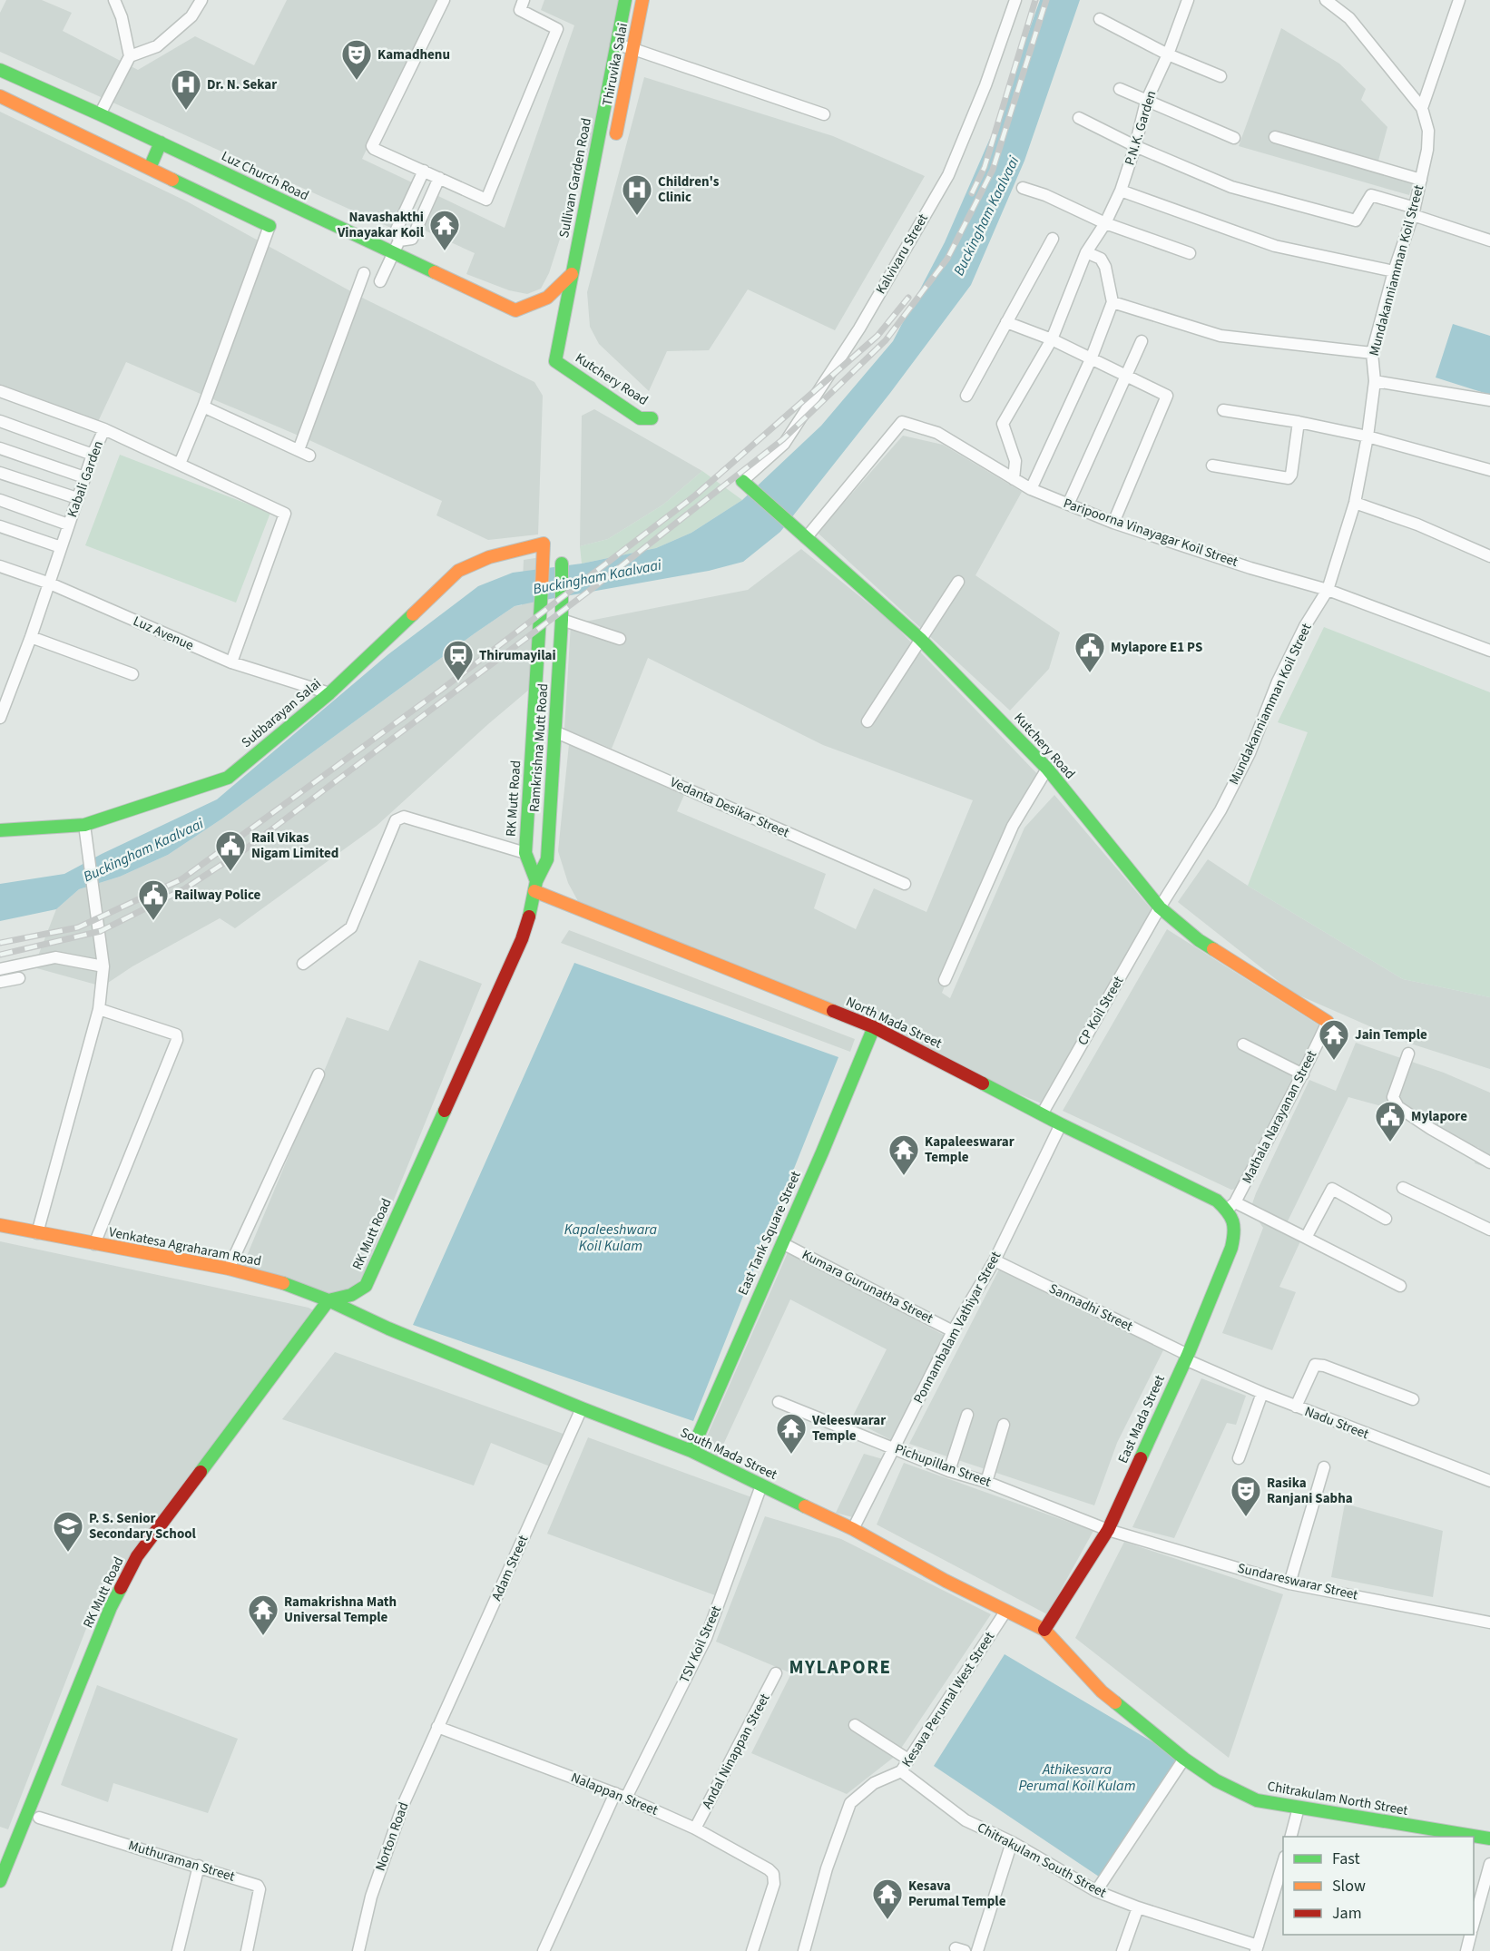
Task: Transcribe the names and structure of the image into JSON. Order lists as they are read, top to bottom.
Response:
{
  "streets": {
    "main road": [
      "Thiruvika Salai",
      "Luz Church Road",
      "Sullivan Garden Road",
      "Kutchery Road",
      "Subbarayan Salai",
      "Ramkrishna Mutt Road",
      "RK Mutt Road",
      "North Mada Street",
      "East Tank Square Street",
      "Venkatesa Agraharam Road",
      "East Mada Street",
      "South Mada Street",
      "Chitrakulam North Street"
    ],
    "street": [
      "P.N.K. Garden",
      "Kalvivaru Street",
      "Mundakanniamman Koil Street",
      "Kabali Garden",
      "Paripoorna Vinayagar Koil Street",
      "Luz Avenue",
      "Vedanta Desikar Street",
      "CP Koil Street",
      "Mathala Narayanan Street",
      "Kumara Gurunatha Street",
      "Sannadhi Street",
      "Ponnambalam Vathiyar Street",
      "Nadu Street",
      "Pichupillan Street",
      "Adam Street",
      "Sundareswarar Street",
      "TSV Koil Street",
      "Kesava Perumal West Street",
      "Andal Ninappan Street",
      "Nalappan Street",
      "Norton Road",
      "Chitrakulam South Street",
      "Muthuraman Street"
    ]
  },
  "crossings": [
    ["P.N.K. Garden", "Paripoorna Vinayagar Koil Street"],
    ["Luz Church Road", "Sullivan Garden Road"],
    ["Sullivan Garden Road", "Kutchery Road"],
    ["Kalvivaru Street", "Kutchery Road"],
    ["Mundakanniamman Koil Street", "Kutchery Road"],
    ["Mundakanniamman Koil Street", "Paripoorna Vinayagar Koil Street"],
    ["Mundakanniamman Koil Street", "CP Koil Street"],
    ["Kutchery Road", "Paripoorna Vinayagar Koil Street"],
    ["Kutchery Road", "CP Koil Street"],
    ["Kutchery Road", "Mathala Narayanan Street"],
    ["Kabali Garden", "Luz Avenue"],
    ["Luz Avenue", "Subbarayan Salai"],
    ["Subbarayan Salai", "RK Mutt Road"],
    ["Ramkrishna Mutt Road", "RK Mutt Road"],
    ["Ramkrishna Mutt Road", "Vedanta Desikar Street"],
    ["Ramkrishna Mutt Road", "North Mada Street"],
    ["RK Mutt Road", "North Mada Street"],
    ["RK Mutt Road", "Venkatesa Agraharam Road"],
    ["CP Koil Street", "North Mada Street"],
    ["North Mada Street", "Mathala Narayanan Street"],
    ["North Mada Street", "East Tank Square Street"],
    ["North Mada Street", "Ponnambalam Vathiyar Street"],
    ["North Mada Street", "East Mada Street"],
    ["Mathala Narayanan Street", "East Mada Street"],
    ["East Tank Square Street", "Kumara Gurunatha Street"],
    ["East Tank Square Street", "South Mada Street"],
    ["Venkatesa Agraharam Road", "South Mada Street"],
    ["Kumara Gurunatha Street", "Ponnambalam Vathiyar Street"],
    ["Sannadhi Street", "Ponnambalam Vathiyar Street"],
    ["Sannadhi Street", "East Mada Street"],
    ["Sannadhi Street", "Nadu Street"],
    ["Ponnambalam Vathiyar Street", "South Mada Street"],
    ["Ponnambalam Vathiyar Street", "Pichupillan Street"],
    ["East Mada Street", "Nadu Street"],
    ["East Mada Street", "South Mada Street"],
    ["East Mada Street", "Pichupillan Street"],
    ["East Mada Street", "Sundareswarar Street"],
    ["East Mada Street", "Chitrakulam North Street"],
    ["South Mada Street", "Adam Street"],
    ["South Mada Street", "TSV Koil Street"],
    ["South Mada Street", "Kesava Perumal West Street"],
    ["South Mada Street", "Chitrakulam North Street"],
    ["Pichupillan Street", "Sundareswarar Street"],
    ["Adam Street", "Nalappan Street"],
    ["Adam Street", "Norton Road"],
    ["TSV Koil Street", "Nalappan Street"],
    ["Kesava Perumal West Street", "Chitrakulam South Street"],
    ["Andal Ninappan Street", "Nalappan Street"],
    ["Nalappan Street", "Norton Road"]
  ],
  "districts": ["MYLAPORE"],
  "water": ["Buckingham Kaalvaai", "Kapaleeshwara Koil Kulam", "Athikesvara Perumal Koil Kulam"],
  "places": {
    "theatre": ["Kamadhenu", "Rasika Ranjani Sabha"],
    "hospital": ["Dr. N. Sekar", "Children's Clinic"],
    "temple": [
      "Navashakthi Vinayakar Koil",
      "Jain Temple",
      "Kapaleeswarar Temple",
      "Veleeswarar Temple",
      "Ramakrishna Math Universal Temple",
      "Kesava Perumal Temple"
    ],
    "public building": [
      "Mylapore E1 PS",
      "Rail Vikas Nigam Limited",
      "Railway Police",
      "Mylapore"
    ],
    "station": ["Thirumayilai"],
    "school or university": ["P. S. Senior Secondary School"]
  },
  "legend": ["Fast", "Slow", "Jam"]
}
